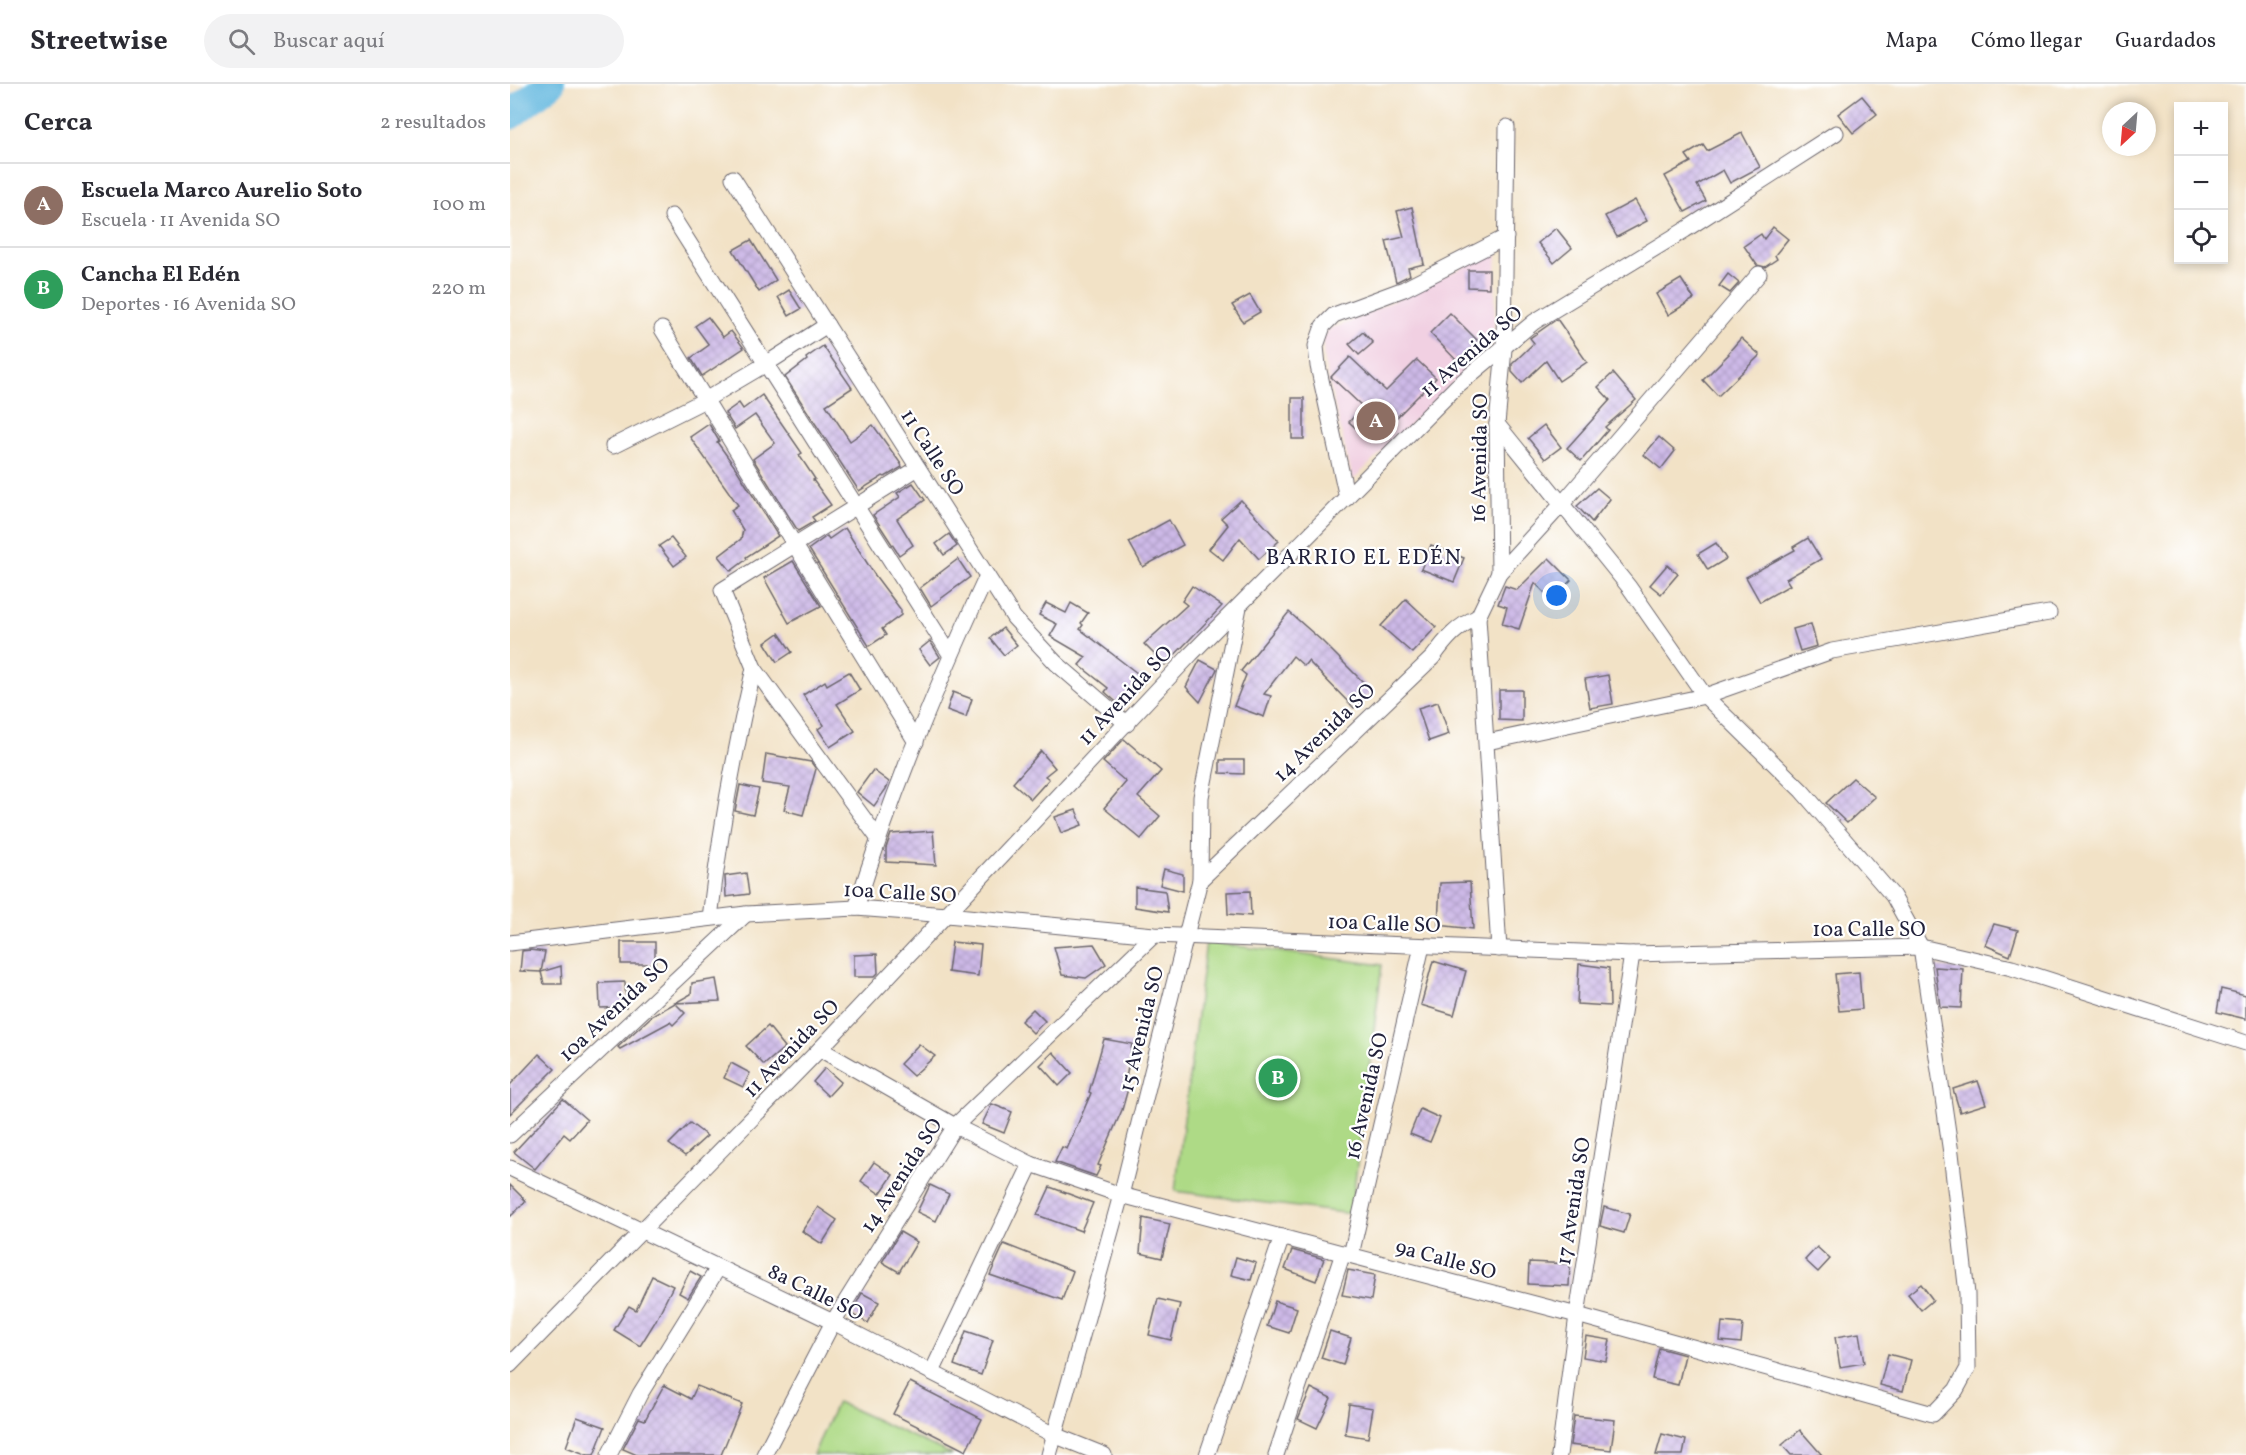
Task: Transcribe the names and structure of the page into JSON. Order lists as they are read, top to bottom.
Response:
{
  "streets": {
    "street": [
      "11 Avenida SO",
      "11 Calle SO",
      "16 Avenida SO",
      "14 Avenida SO",
      "10a Calle SO",
      "10a Avenida SO",
      "15 Avenida SO",
      "17 Avenida SO",
      "9a Calle SO",
      "8a Calle SO"
    ]
  },
  "crossings": [
    ["11 Avenida SO", "11 Calle SO"],
    ["11 Avenida SO", "16 Avenida SO"],
    ["11 Avenida SO", "10a Calle SO"],
    ["11 Avenida SO", "15 Avenida SO"],
    ["11 Avenida SO", "9a Calle SO"],
    ["11 Avenida SO", "8a Calle SO"],
    ["16 Avenida SO", "10a Calle SO"],
    ["16 Avenida SO", "9a Calle SO"],
    ["14 Avenida SO", "10a Calle SO"],
    ["14 Avenida SO", "15 Avenida SO"],
    ["14 Avenida SO", "9a Calle SO"],
    ["14 Avenida SO", "8a Calle SO"],
    ["10a Calle SO", "10a Avenida SO"],
    ["10a Calle SO", "15 Avenida SO"],
    ["10a Calle SO", "17 Avenida SO"],
    ["10a Calle SO", "9a Calle SO"],
    ["15 Avenida SO", "9a Calle SO"],
    ["15 Avenida SO", "8a Calle SO"],
    ["17 Avenida SO", "9a Calle SO"]
  ],
  "districts": ["BARRIO EL EDÉN"],
  "north": "bottom left",
  "page": {
    "header": "Streetwise",
    "search": "Buscar aquí",
    "nav": ["Mapa", "Cómo llegar", "Guardados"],
    "heading": ["Cerca", "2 resultados"],
    "map_buttons": ["+", "−"],
    "list": [
      {
        "mark": "A",
        "name": "Escuela Marco Aurelio Soto",
        "note": "Escuela · 11 Avenida SO",
        "value": "100 m"
      },
      {
        "mark": "B",
        "name": "Cancha El Edén",
        "note": "Deportes · 16 Avenida SO",
        "value": "220 m"
      }
    ],
    "pins": ["A", "B"]
  }
}
